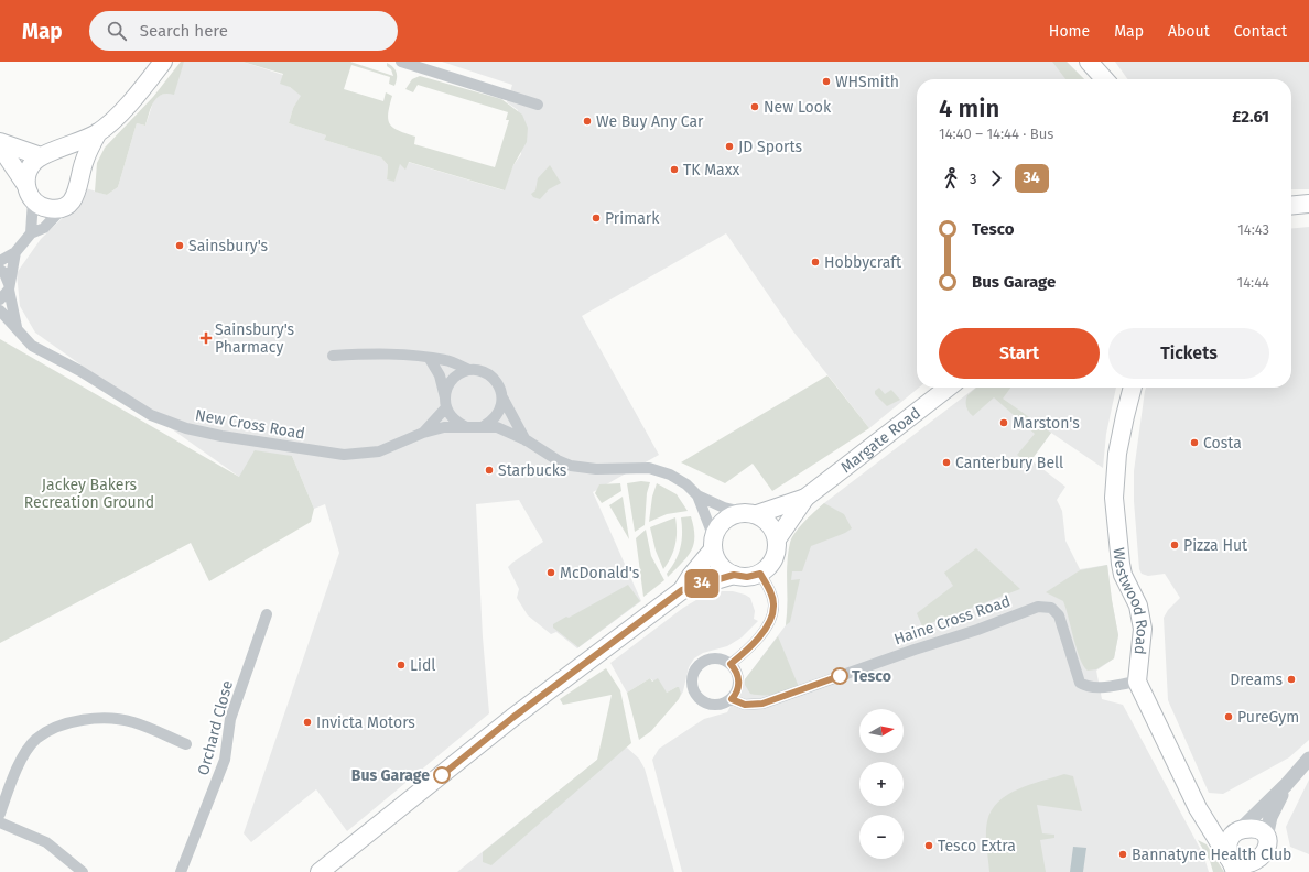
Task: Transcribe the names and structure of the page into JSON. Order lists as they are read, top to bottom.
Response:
{
  "streets": {
    "main road": ["Margate Road", "Westwood Road"],
    "street": ["New Cross Road", "Haine Cross Road", "Orchard Close"]
  },
  "crossings": [
    ["New Cross Road", "Margate Road"],
    ["Westwood Road", "Haine Cross Road"]
  ],
  "parks": ["Jackey Bakers Recreation Ground"],
  "places": {
    "other": [
      "WHSmith",
      "New Look",
      "We Buy Any Car",
      "JD Sports",
      "TK Maxx",
      "Primark",
      "Sainsbury's",
      "Hobbycraft",
      "Marston's",
      "Costa",
      "Canterbury Bell",
      "Starbucks",
      "Pizza Hut",
      "McDonald's",
      "Lidl",
      "Tesco",
      "Dreams",
      "PureGym",
      "Invicta Motors",
      "Bus Garage",
      "Tesco Extra",
      "Bannatyne Health Club"
    ],
    "health": ["Sainsbury's Pharmacy"]
  },
  "lines": ["bus line 34"],
  "north": "right",
  "page": {
    "header": "Map",
    "search": "Search here",
    "nav": [
      "Home",
      "Map",
      "About",
      "Contact"
    ],
    "on_map": "34",
    "heading": ["4 min", "14:40 – 14:44 · Bus", "£2.61"],
    "legs": ["3", "34"],
    "list": [
      {
        "name": "Tesco",
        "value": "14:43"
      },
      {
        "name": "Bus Garage",
        "value": "14:44"
      }
    ],
    "buttons": ["Start", "Tickets"],
    "map_buttons": ["+", "−"]
  }
}
